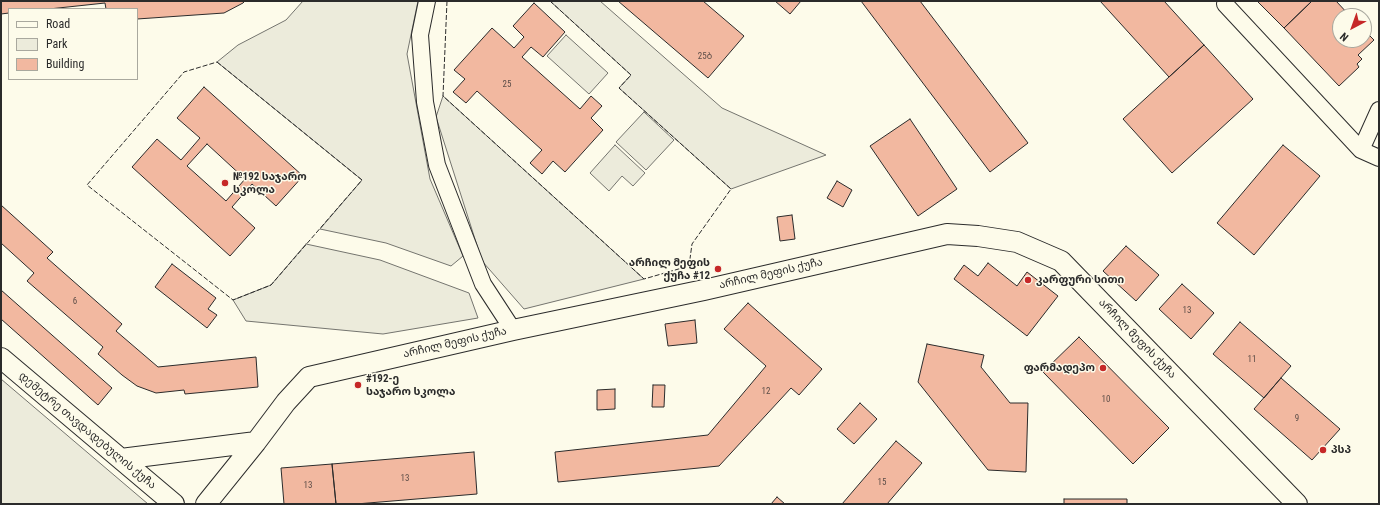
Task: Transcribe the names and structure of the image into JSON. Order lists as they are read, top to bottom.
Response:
{
  "streets": {
    "street": ["არჩილ მეფის ქუჩა", "დემეტრე თავდადებულის ქუჩა"]
  },
  "places": [
    "№192 საჯარო სკოლა",
    "არჩილ მეფის ქუჩა #12",
    "კარფური სითი",
    "ფარმადეპო",
    "#192-ე საჯარო სკოლა",
    "პსპ"
  ],
  "house_numbers": [
    "25ბ",
    "25",
    "6",
    "13",
    "11",
    "12",
    "10",
    "9",
    "13",
    "15",
    "13"
  ],
  "legend": ["Road", "Park", "Building"],
  "north": "bottom left"
}
